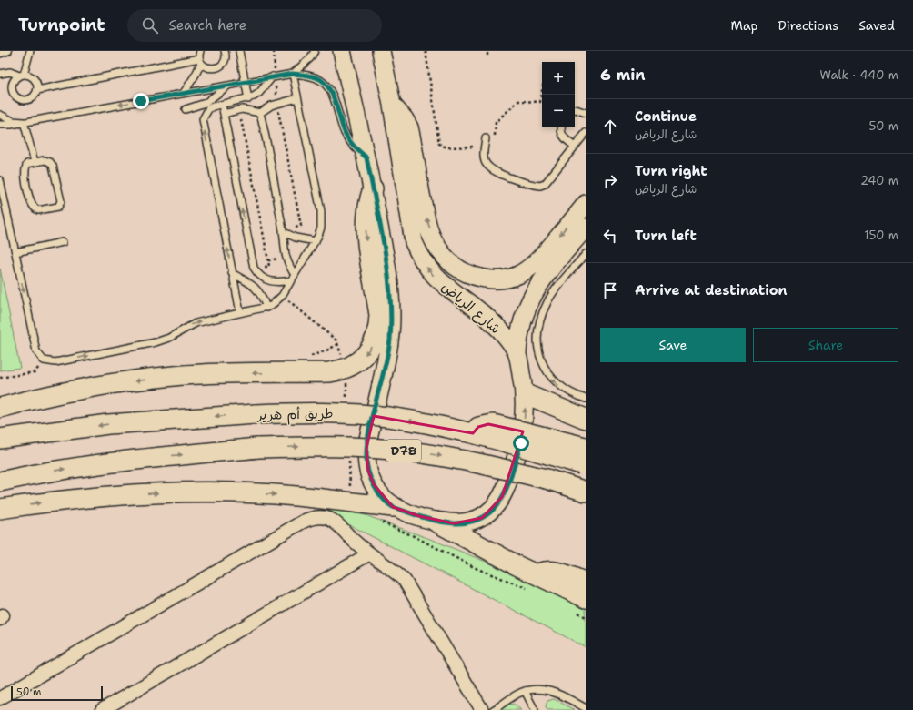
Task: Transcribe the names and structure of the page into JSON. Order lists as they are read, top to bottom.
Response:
{
  "streets": {
    "main road": ["شارع الرياض", "طريق أم هرير", "D78"]
  },
  "scale_bar": "50 m",
  "page": {
    "header": "Turnpoint",
    "search": "Search here",
    "nav": ["Map", "Directions", "Saved"],
    "heading": ["6 min", "Walk · 440 m"],
    "map_buttons": ["+", "−"],
    "list": [
      ["Continue", "شارع الرياض", "50 m"],
      ["Turn right", "شارع الرياض", "240 m"],
      ["Turn left", "150 m"],
      "Arrive at destination"
    ],
    "buttons": ["Save", "Share"],
    "scale": "50 m"
  }
}
